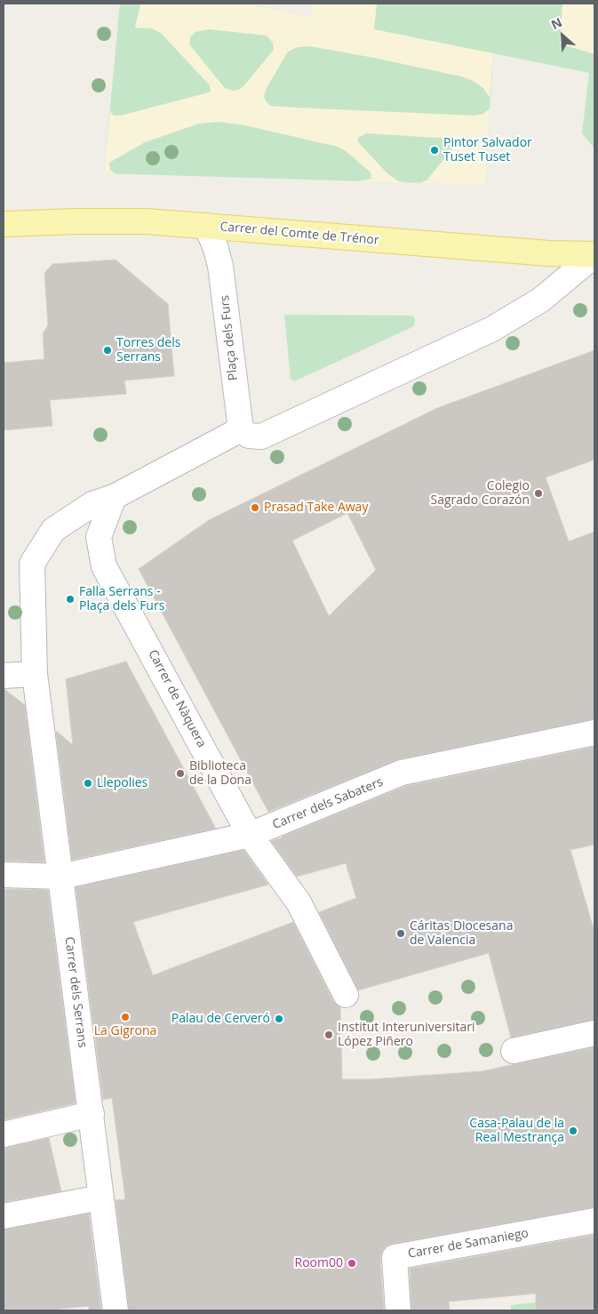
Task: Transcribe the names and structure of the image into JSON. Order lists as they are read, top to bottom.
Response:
{
  "streets": {
    "main road": ["Carrer del Comte de Trénor"],
    "street": [
      "Plaça dels Furs",
      "Carrer de Nàquera",
      "Carrer dels Sabaters",
      "Carrer dels Serrans",
      "Carrer de Samaniego"
    ]
  },
  "crossings": [
    ["Carrer del Comte de Trénor", "Plaça dels Furs"],
    ["Carrer del Comte de Trénor", "Carrer de Nàquera"],
    ["Carrer de Nàquera", "Carrer dels Sabaters"],
    ["Carrer dels Sabaters", "Carrer dels Serrans"]
  ],
  "places": [
    "Pintor Salvador Tuset Tuset",
    "Torres dels Serrans",
    "Colegio Sagrado Corazón",
    "Prasad Take Away",
    "Falla Serrans - Plaça dels Furs",
    "Biblioteca de la Dona",
    "Llepolies",
    "Cáritas Diocesana de Valencia",
    "La Gigrona",
    "Palau de Cerveró",
    "Institut Interuniversitari López Piñero",
    "Casa-Palau de la Real Mestrança",
    "Room00"
  ],
  "north": "top left"
}
